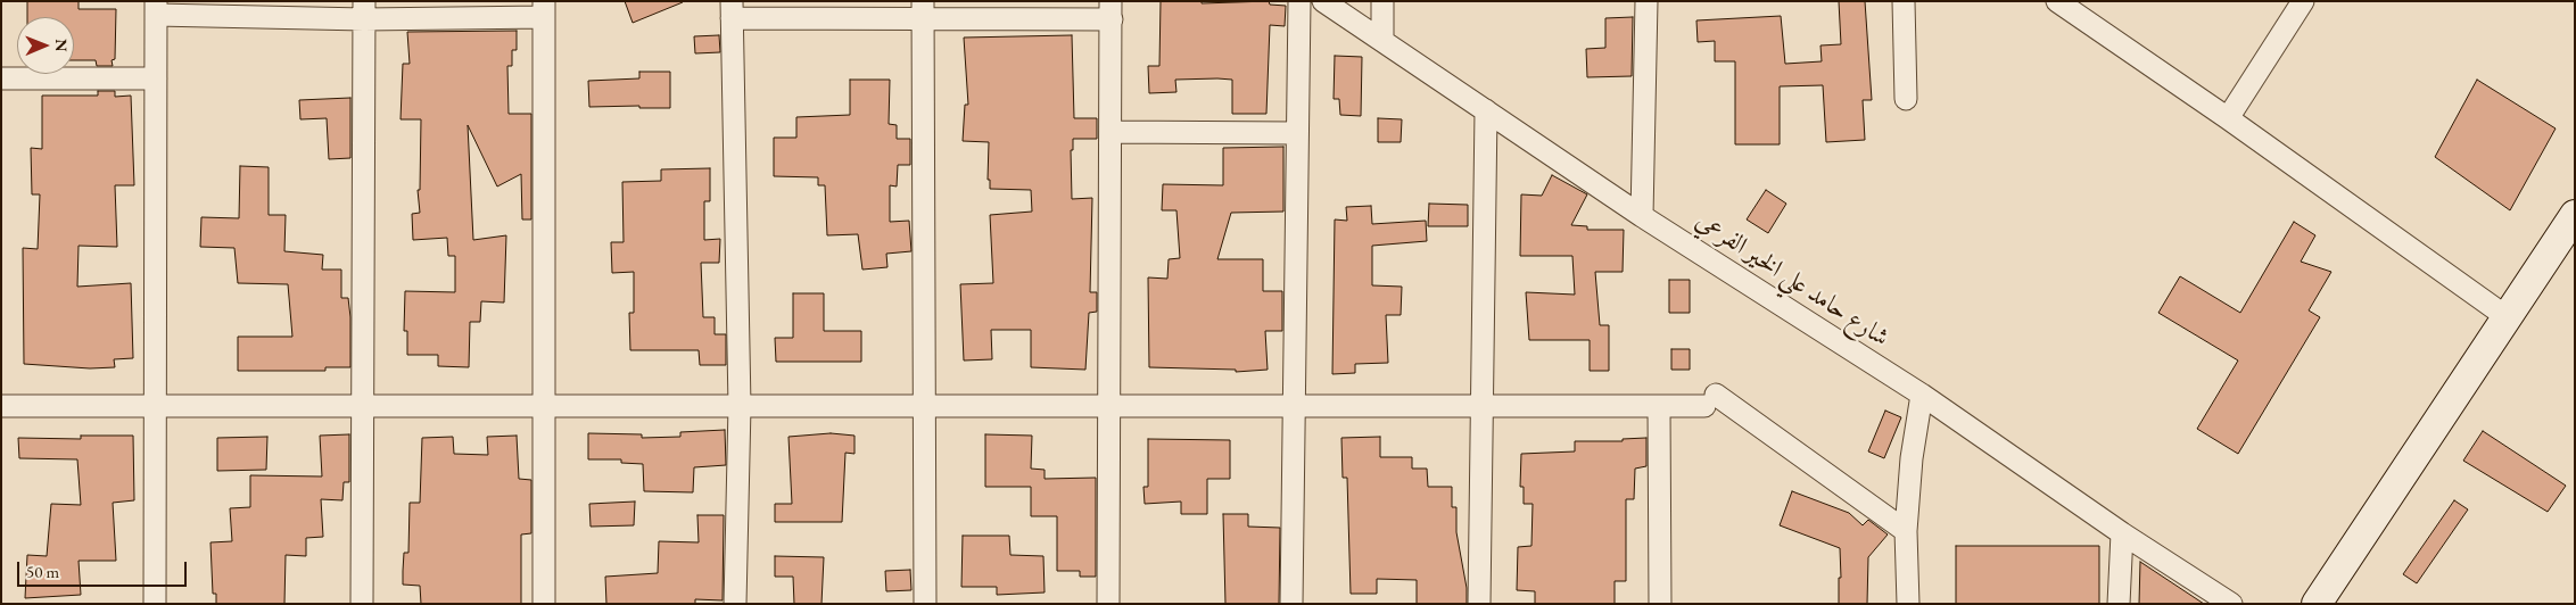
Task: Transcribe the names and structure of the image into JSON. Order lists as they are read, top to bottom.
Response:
{
  "streets": {
    "street": ["شارع حامد علي الخير الفرعي"]
  },
  "scale_bar": "50 m",
  "north": "right"
}
